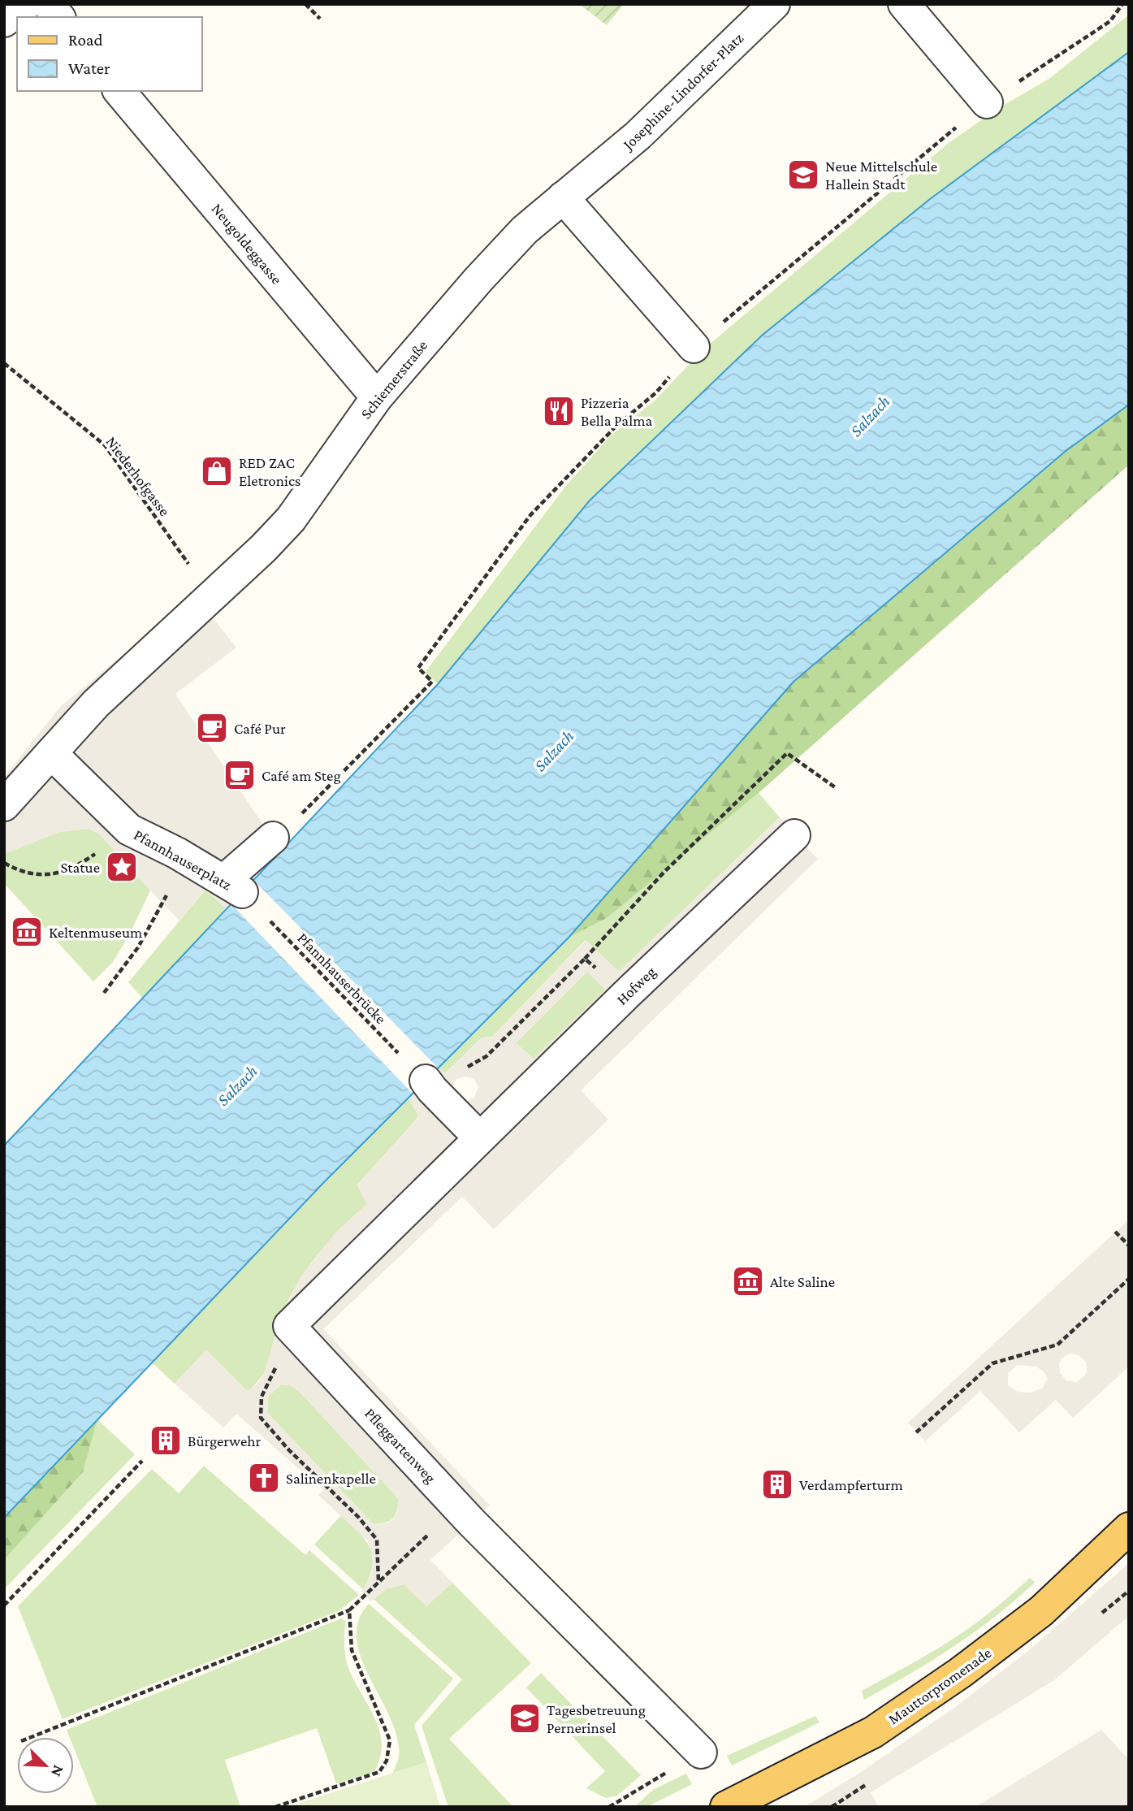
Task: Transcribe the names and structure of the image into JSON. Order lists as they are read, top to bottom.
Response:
{
  "streets": {
    "main road": ["Mauttorpromenade"],
    "street": [
      "Josephine-Lindorfer-Platz",
      "Neugoldeggasse",
      "Schiemerstraße",
      "Pfannhauserplatz",
      "Hofweg",
      "Pfleggartenweg"
    ],
    "path": ["Niederhofgasse", "Pfannhauserbrücke"]
  },
  "crossings": [
    ["Josephine-Lindorfer-Platz", "Schiemerstraße"],
    ["Neugoldeggasse", "Schiemerstraße"],
    ["Schiemerstraße", "Niederhofgasse"],
    ["Pfannhauserplatz", "Pfannhauserbrücke"],
    ["Hofweg", "Pfleggartenweg"]
  ],
  "water": ["Salzach"],
  "places": {
    "school or university": ["Neue Mittelschule Hallein Stadt", "Tagesbetreuung Pernerinsel"],
    "restaurant": ["Pizzeria Bella Palma"],
    "shop": ["RED ZAC Eletronics"],
    "cafe": ["Café Pur", "Café am Steg"],
    "place": ["Statue"],
    "museum": ["Keltenmuseum", "Alte Saline"],
    "building": ["Bürgerwehr", "Verdampferturm"],
    "church": ["Salinenkapelle"]
  },
  "legend": ["Road", "Water"],
  "north": "bottom right"
}
